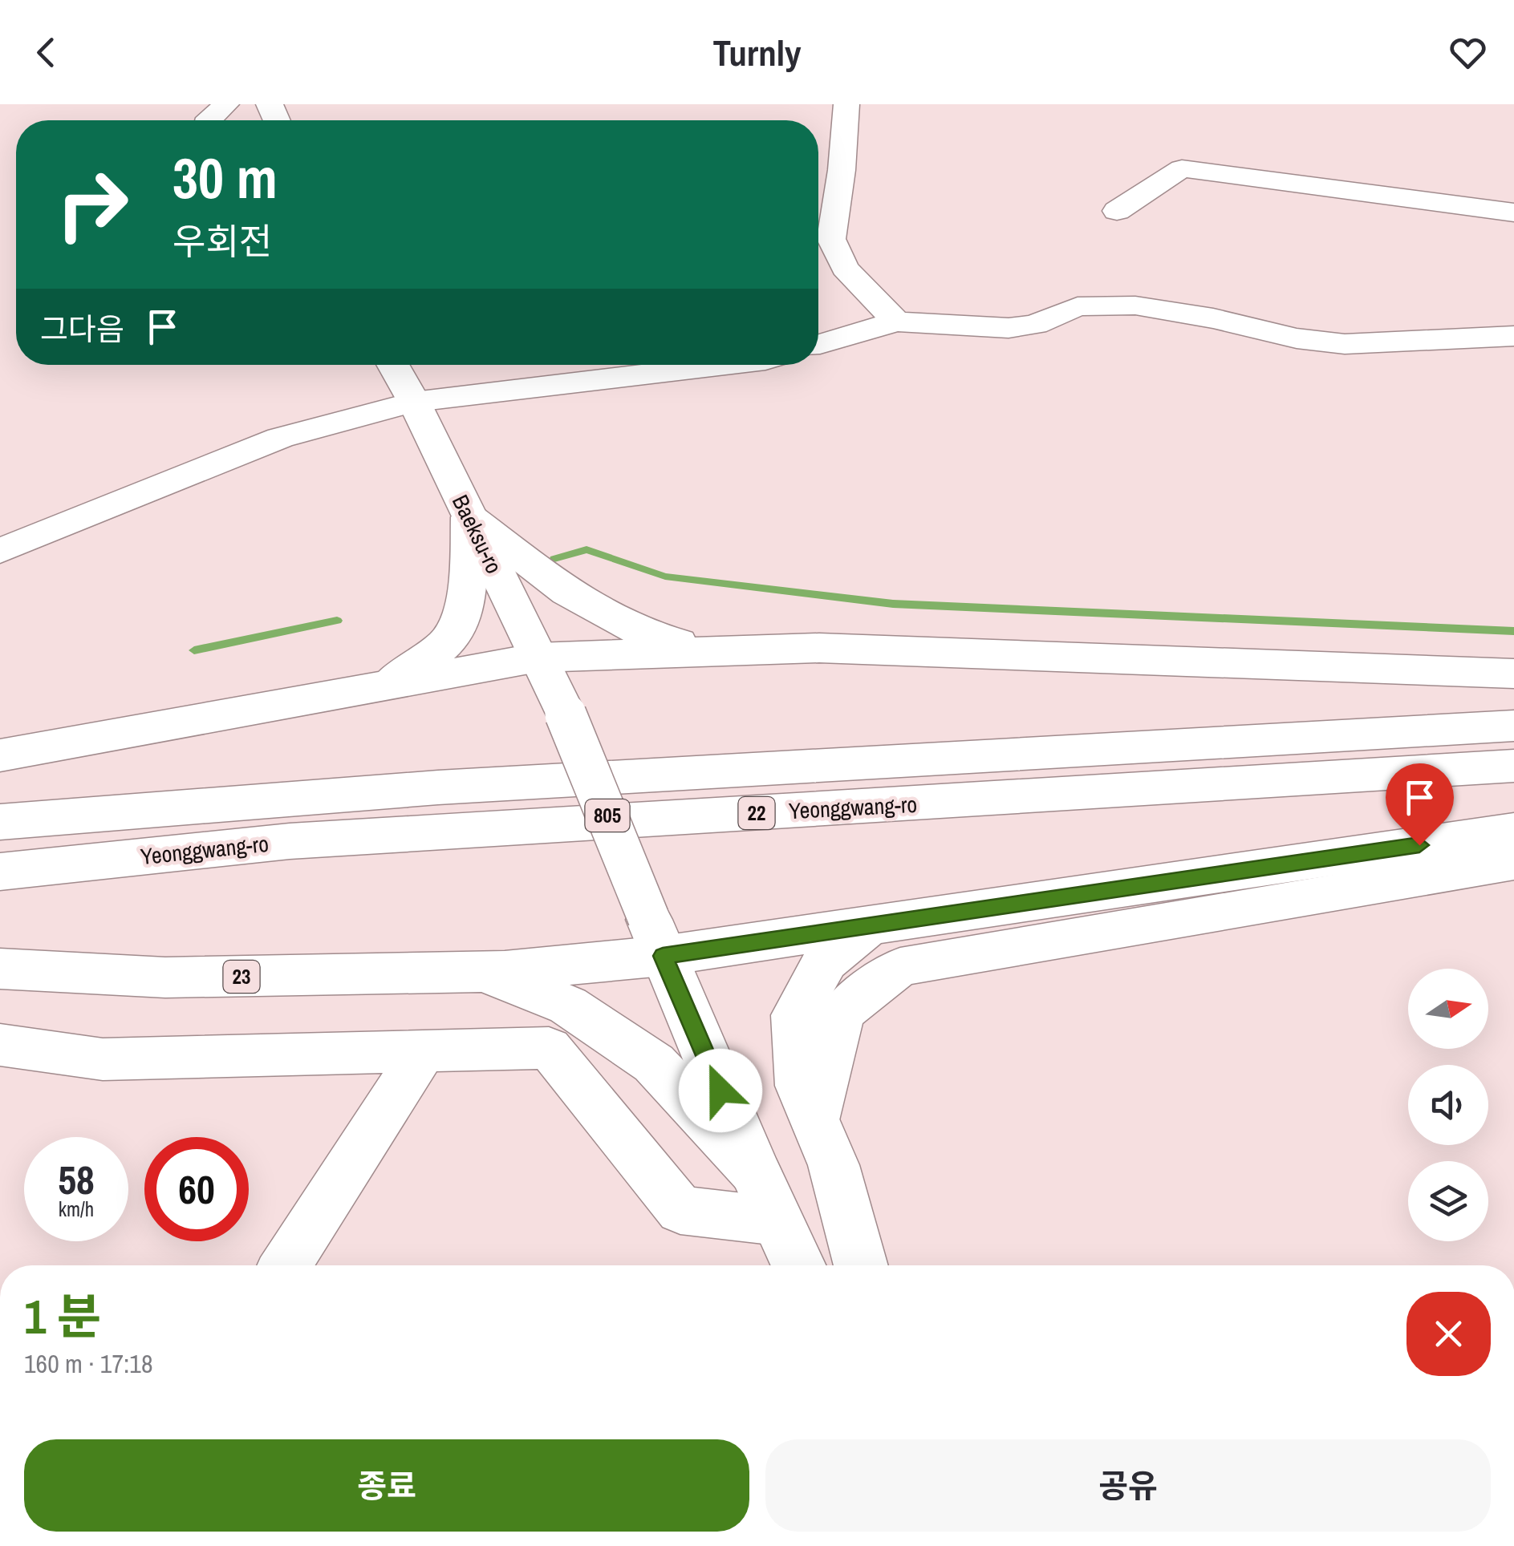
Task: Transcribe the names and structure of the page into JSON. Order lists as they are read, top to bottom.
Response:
{
  "streets": {
    "main road": [
      "Baeksu-ro",
      "Yeonggwang-ro",
      "22",
      "805",
      "23"
    ]
  },
  "crossings": [
    ["Baeksu-ro", "23"]
  ],
  "north": "right",
  "page": {
    "header": "Turnly",
    "turn": ["30 m", "우회전"],
    "then": "그다음",
    "speed": "58 km/h",
    "limit": "60",
    "heading": ["1 분", "160 m · 17:18"],
    "buttons": ["종료", "공유"]
  }
}
